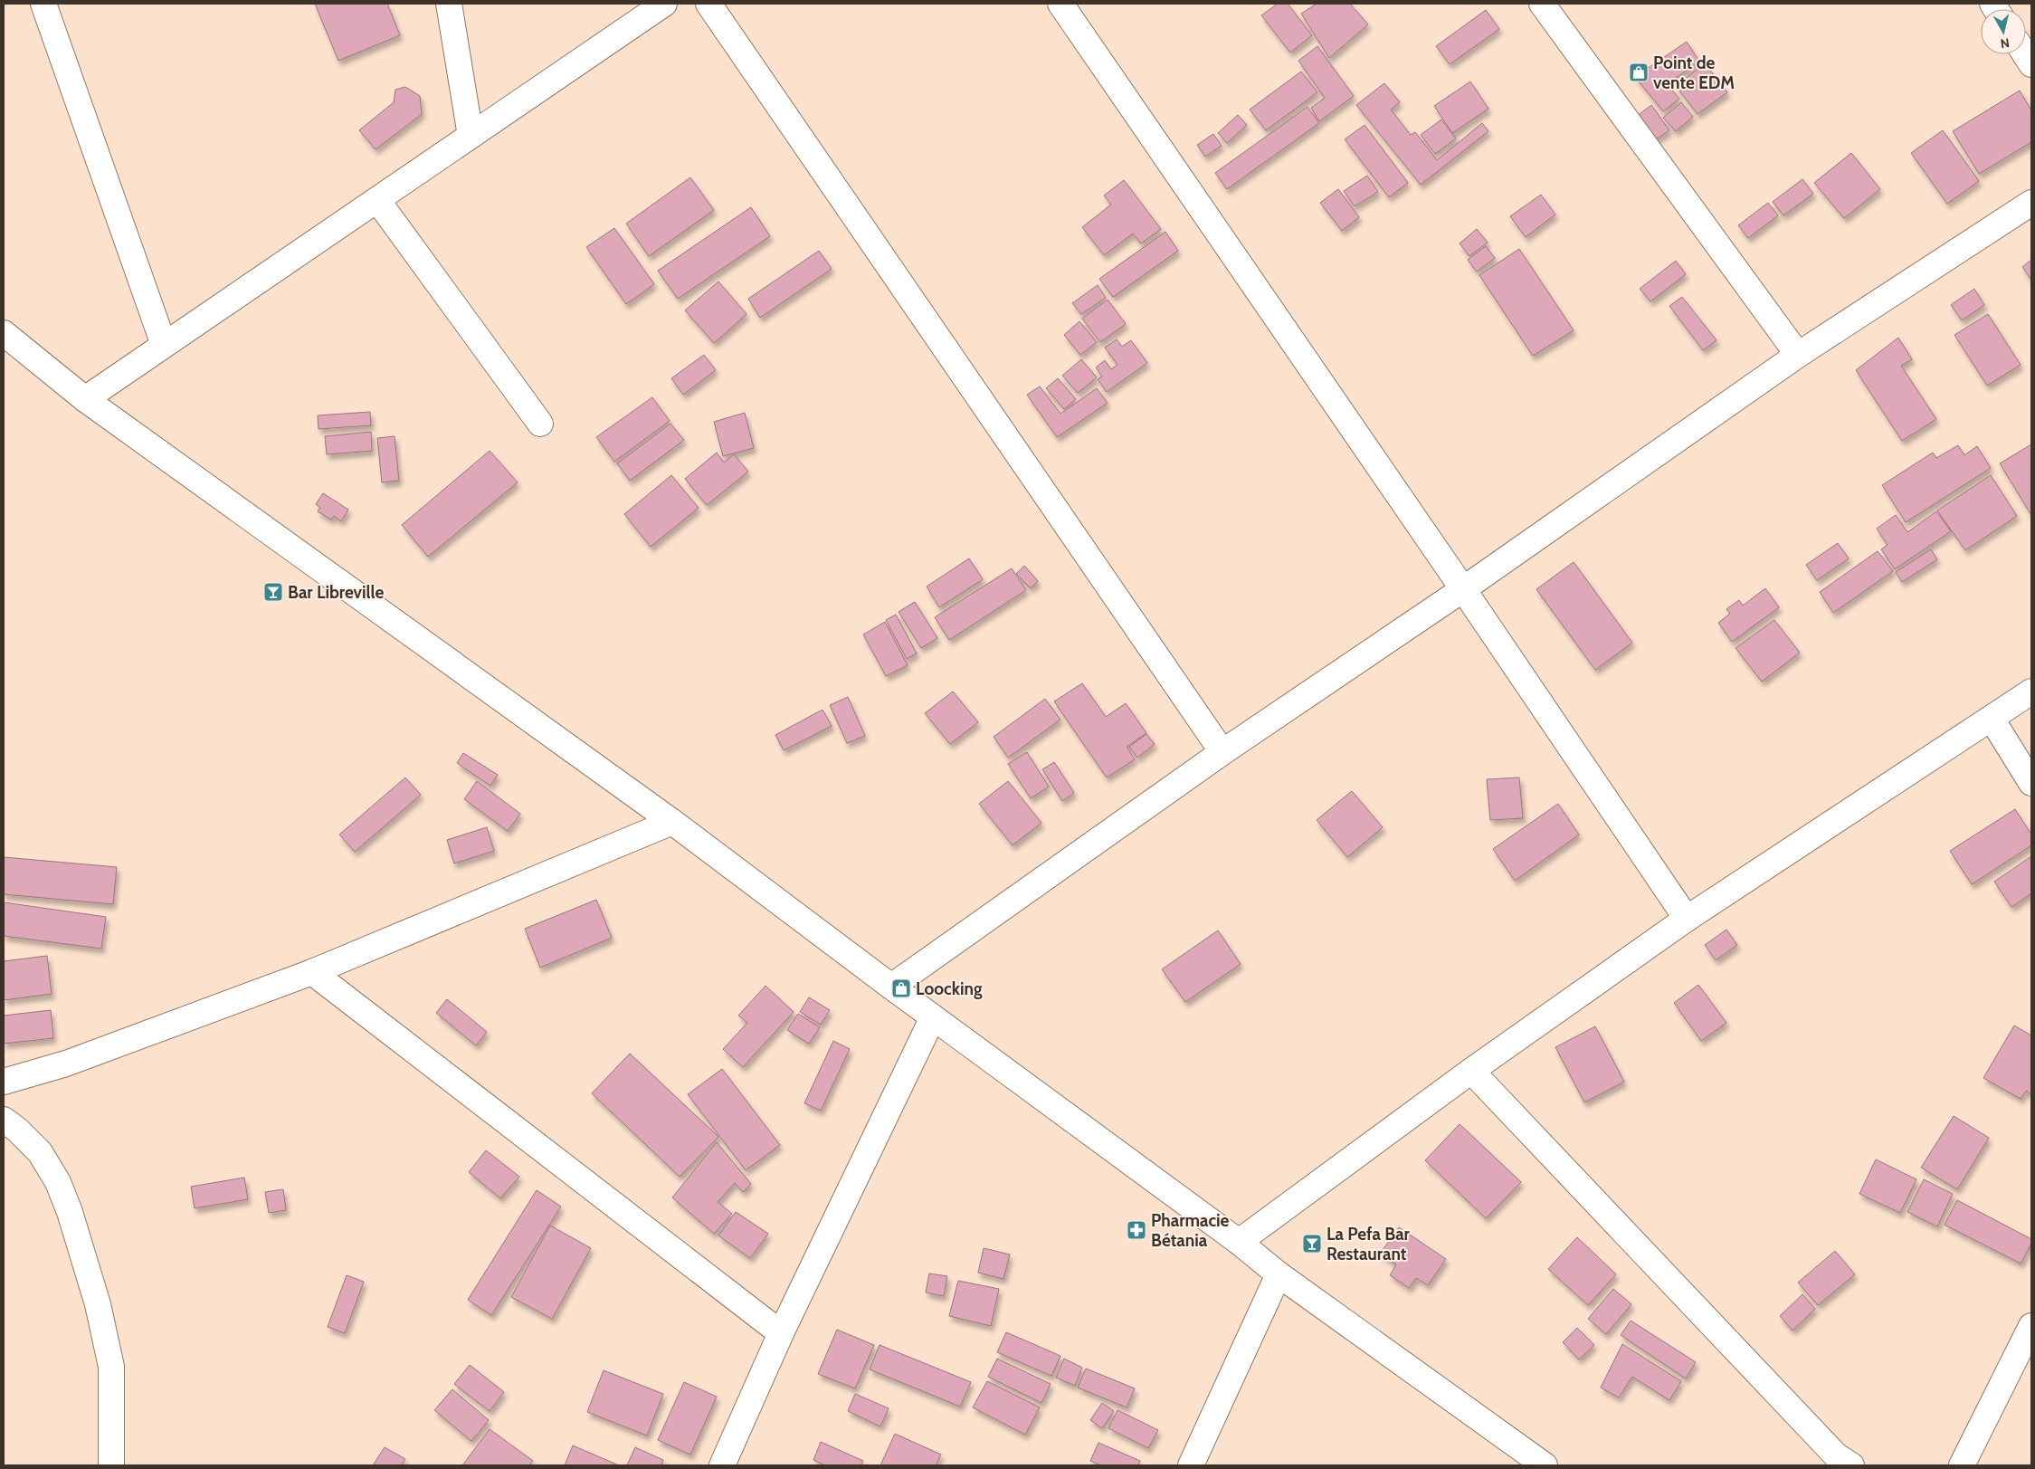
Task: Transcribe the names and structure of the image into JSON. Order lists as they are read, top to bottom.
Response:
{
  "places": {
    "shop": ["Point de vente EDM", "Loocking"],
    "bar": ["Bar Libreville", "La Pefa Bar Restaurant"],
    "pharmacy": ["Pharmacie Bétania"]
  },
  "north": "bottom"
}
